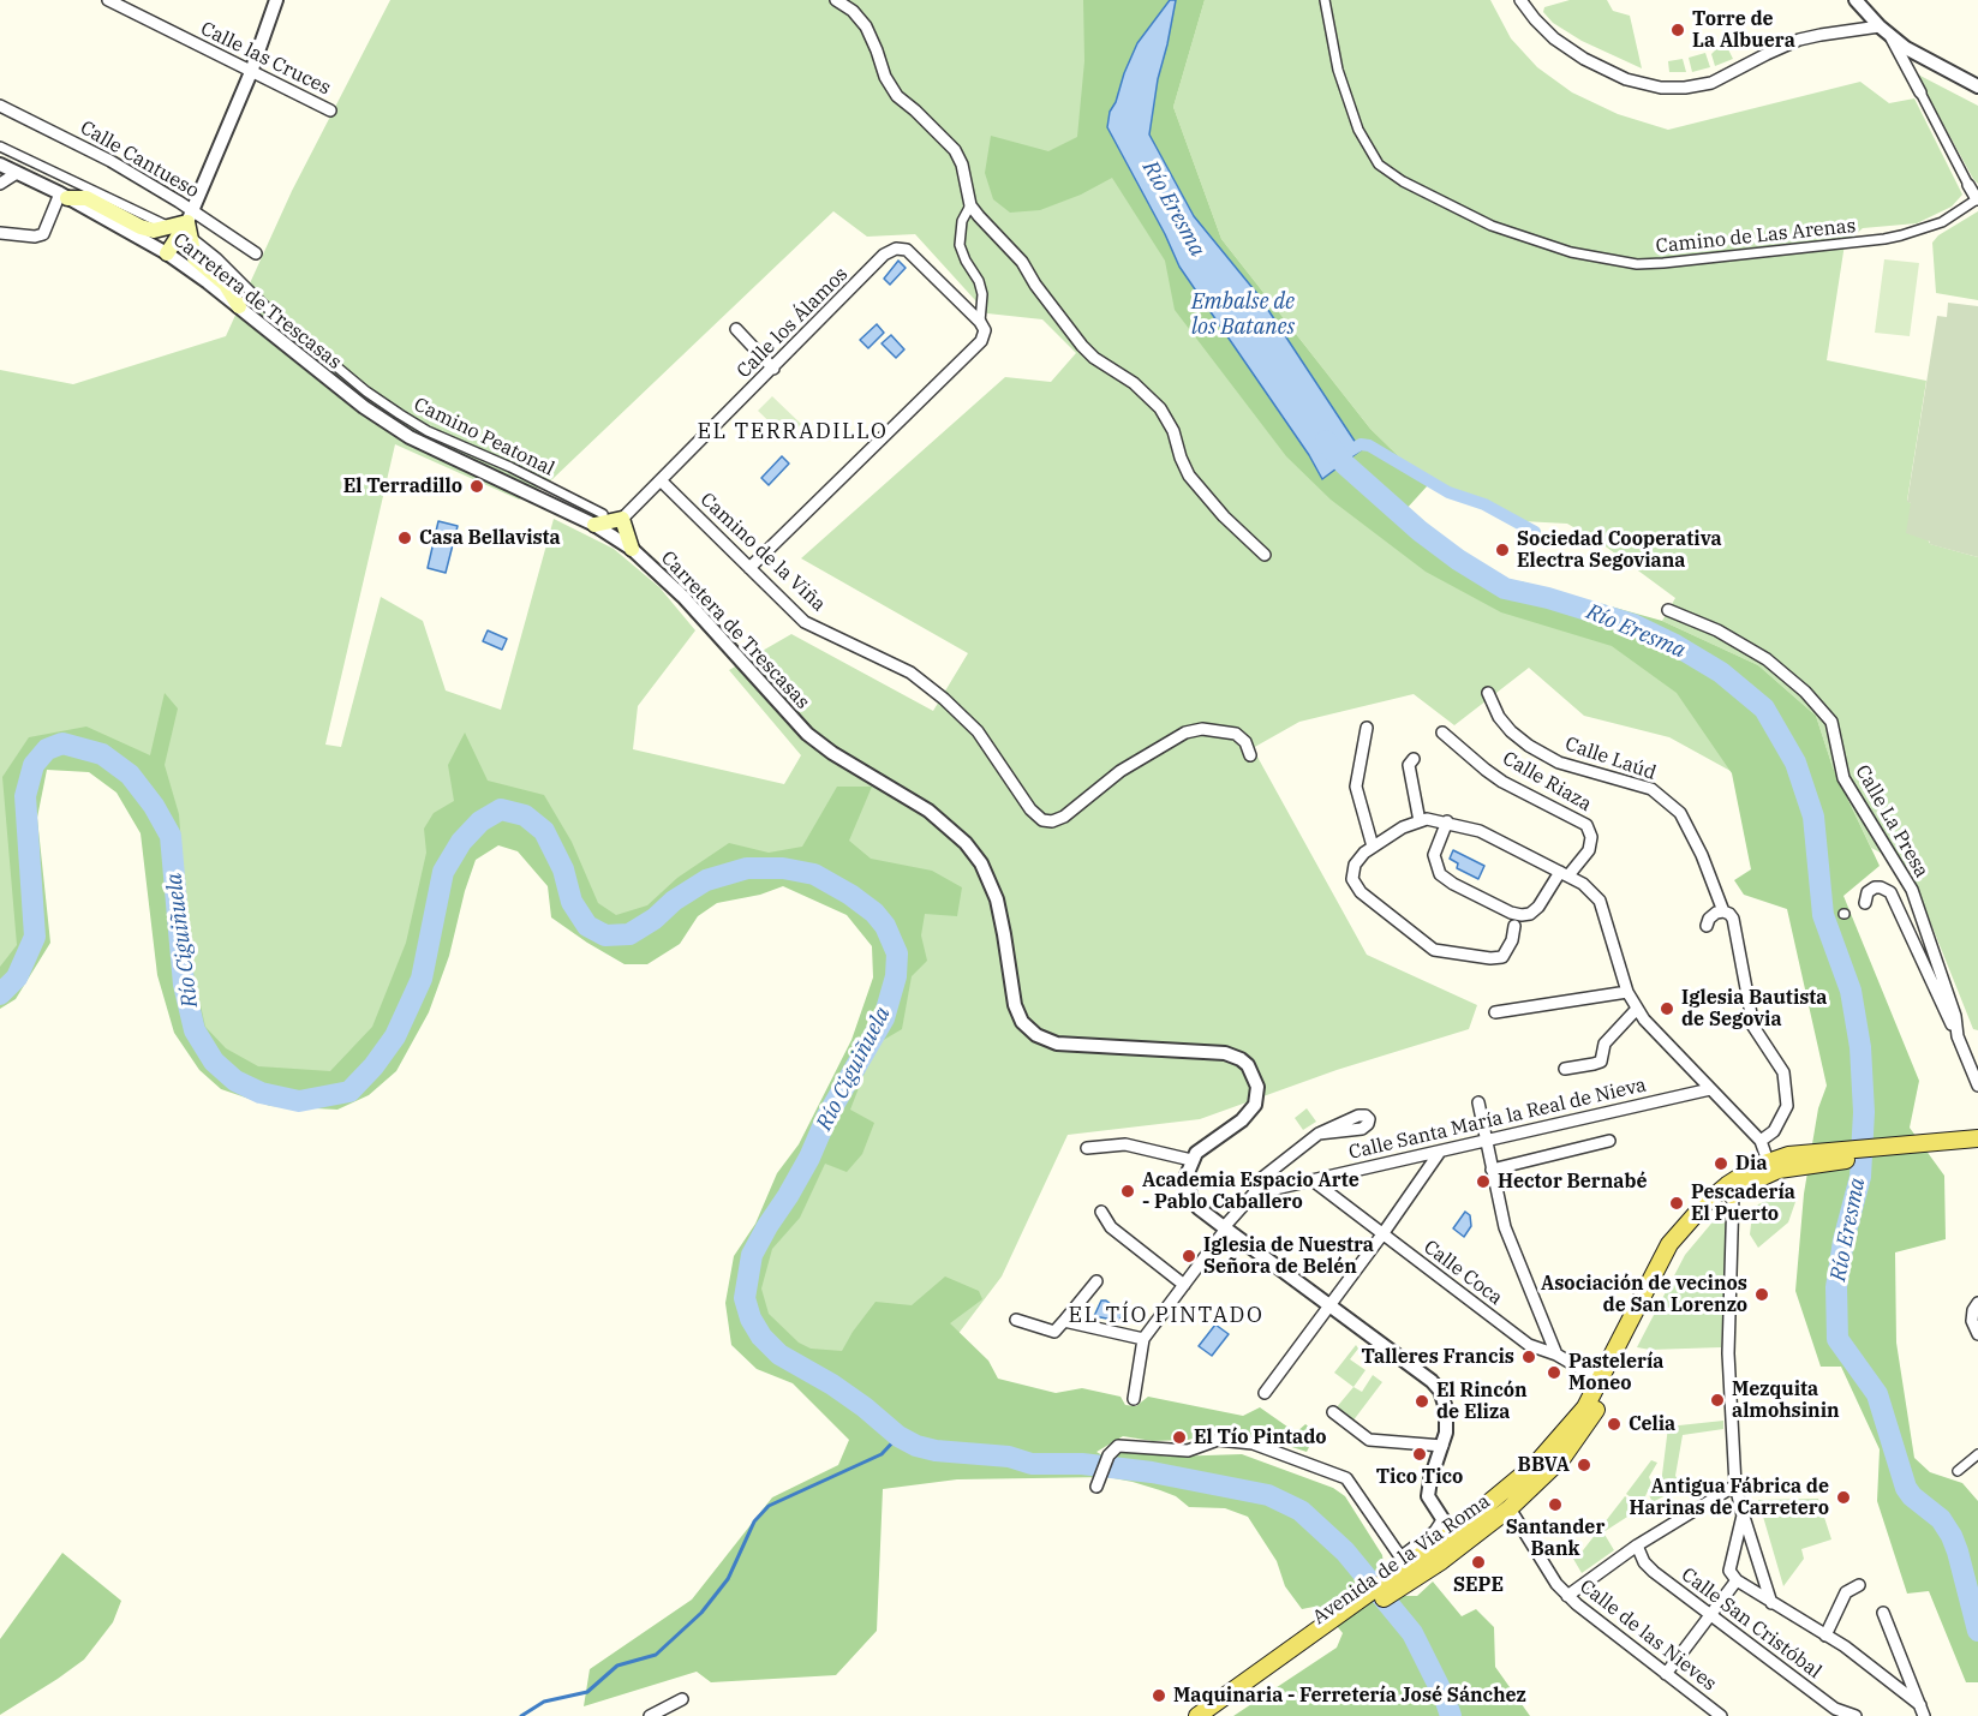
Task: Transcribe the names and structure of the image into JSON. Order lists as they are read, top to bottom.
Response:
{
  "streets": {
    "main road": ["Avenida de la Vía Roma"],
    "street": [
      "Calle las Cruces",
      "Calle Cantueso",
      "Camino de Las Arenas",
      "Carretera de Trescasas",
      "Calle los Álamos",
      "Camino Peatonal",
      "Camino de la Viña",
      "Calle Laúd",
      "Calle Riaza",
      "Calle La Presa",
      "Calle Santa María la Real de Nieva",
      "Calle Coca",
      "Calle San Cristóbal",
      "Calle de las Nieves"
    ]
  },
  "crossings": [
    ["Carretera de Trescasas", "Camino Peatonal"],
    ["Calle los Álamos", "Camino de la Viña"],
    ["Calle Santa María la Real de Nieva", "Calle Coca"],
    ["Calle Coca", "Avenida de la Vía Roma"],
    ["Avenida de la Vía Roma", "Calle de las Nieves"]
  ],
  "districts": ["EL TERRADILLO", "EL TÍO PINTADO"],
  "water": ["Río Eresma", "Embalse de los Batanes", "Río Ciguiñuela"],
  "places": [
    "Torre de La Albuera",
    "El Terradillo",
    "Casa Bellavista",
    "Sociedad Cooperativa Electra Segoviana",
    "Iglesia Bautista de Segovia",
    "Dia",
    "Hector Bernabé",
    "Academia Espacio Arte - Pablo Caballero",
    "Pescadería El Puerto",
    "Iglesia de Nuestra Señora de Belén",
    "Asociación de vecinos de San Lorenzo",
    "Talleres Francis",
    "Pastelería Moneo",
    "Mezquita almohsinin",
    "El Rincón de Eliza",
    "Celia",
    "El Tío Pintado",
    "Tico Tico",
    "BBVA",
    "Antigua Fábrica de Harinas de Carretero",
    "Santander Bank",
    "SEPE",
    "Maquinaria - Ferretería José Sánchez"
  ]
}
